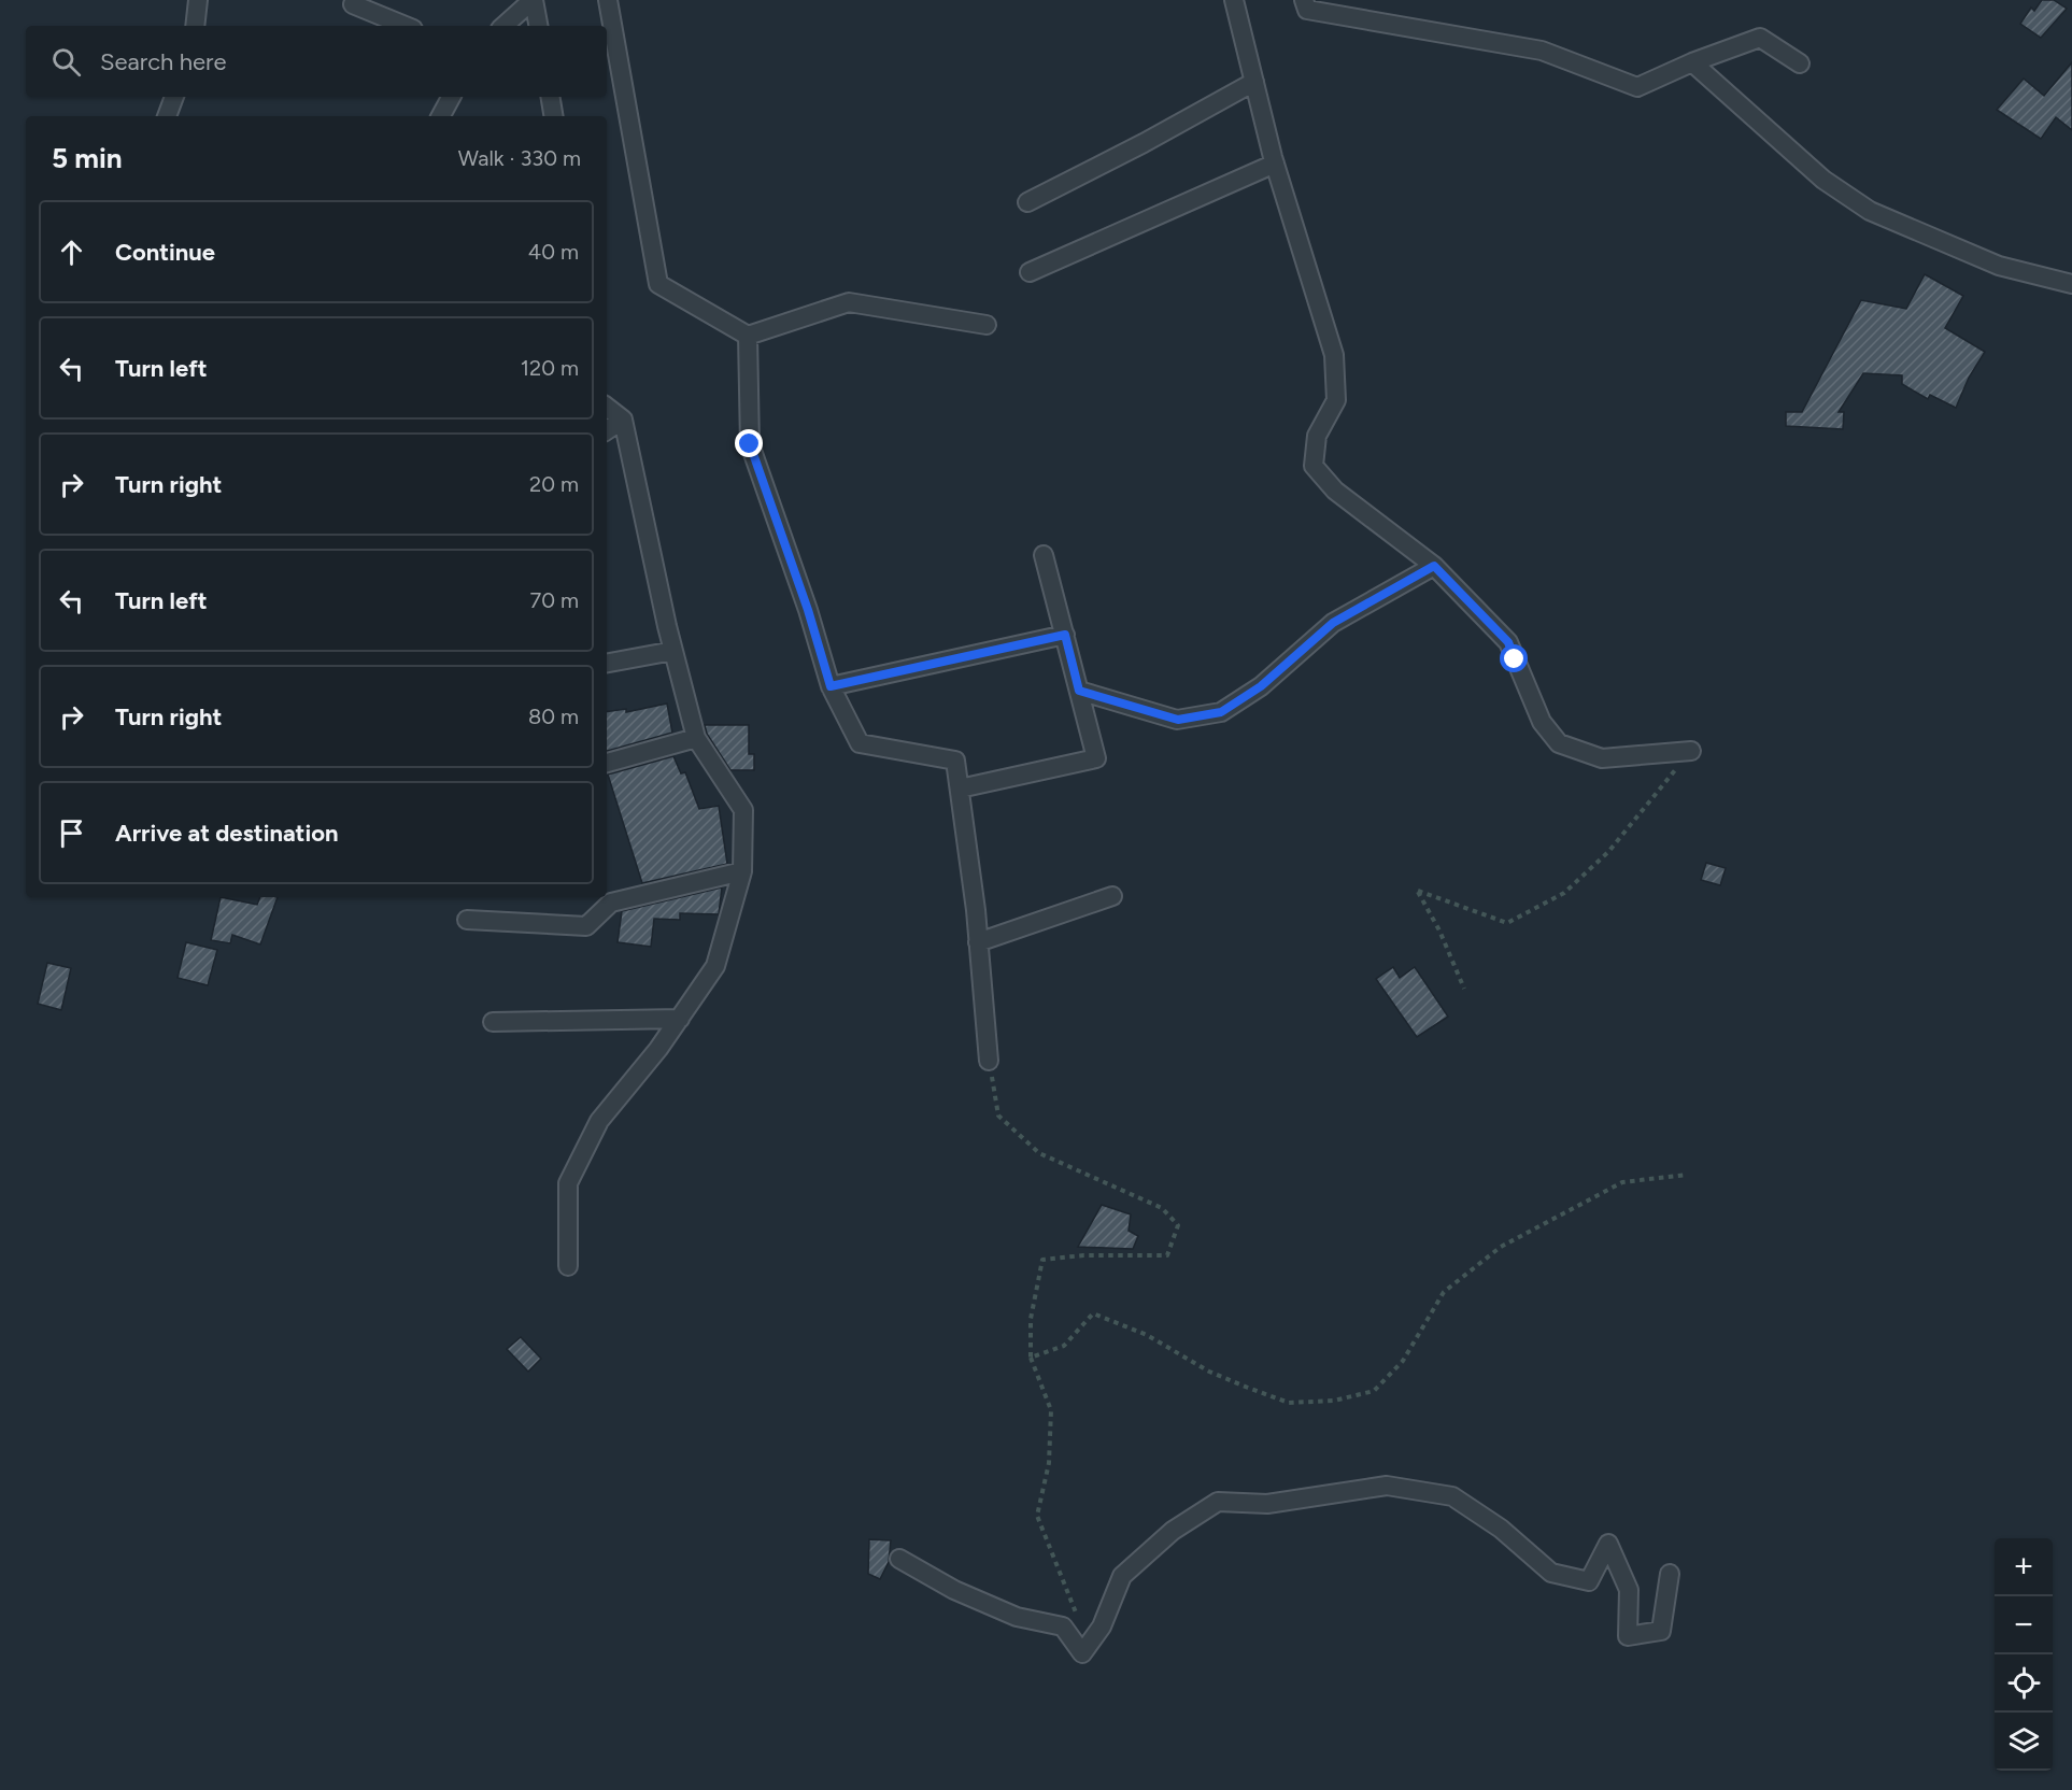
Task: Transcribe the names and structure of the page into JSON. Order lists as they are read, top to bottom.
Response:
{
  "page": {
    "search": "Search here",
    "heading": ["5 min", "Walk · 330 m"],
    "list": [
      ["Continue", "40 m"],
      ["Turn left", "120 m"],
      ["Turn right", "20 m"],
      ["Turn left", "70 m"],
      ["Turn right", "80 m"],
      "Arrive at destination"
    ],
    "map_buttons": ["+", "−"]
  }
}
